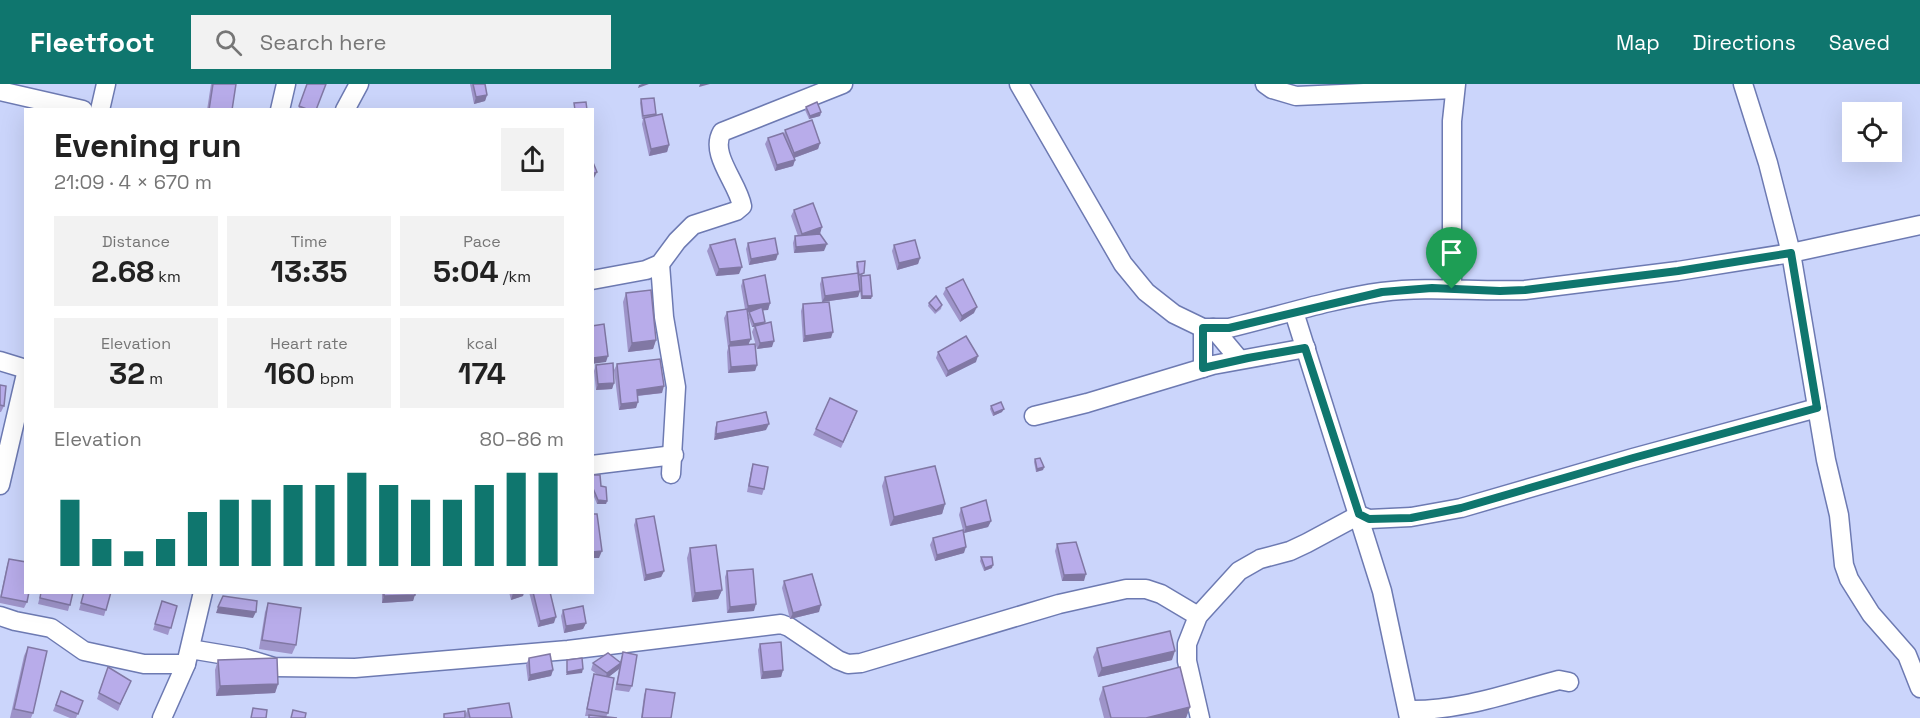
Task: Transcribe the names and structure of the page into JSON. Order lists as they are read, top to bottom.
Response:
{
  "page": {
    "header": "Fleetfoot",
    "search": "Search here",
    "nav": ["Map", "Directions", "Saved"],
    "heading": ["Evening run", "21:09 · 4 × 670 m"],
    "stats": [
      ["Distance", "2.68 km"],
      ["Time", "13:35"],
      ["Pace", "5:04 /km"],
      ["Elevation", "32 m"],
      ["Heart rate", "160 bpm"],
      ["kcal", "174"]
    ],
    "chart": ["Elevation", "80–86 m"]
  }
}
